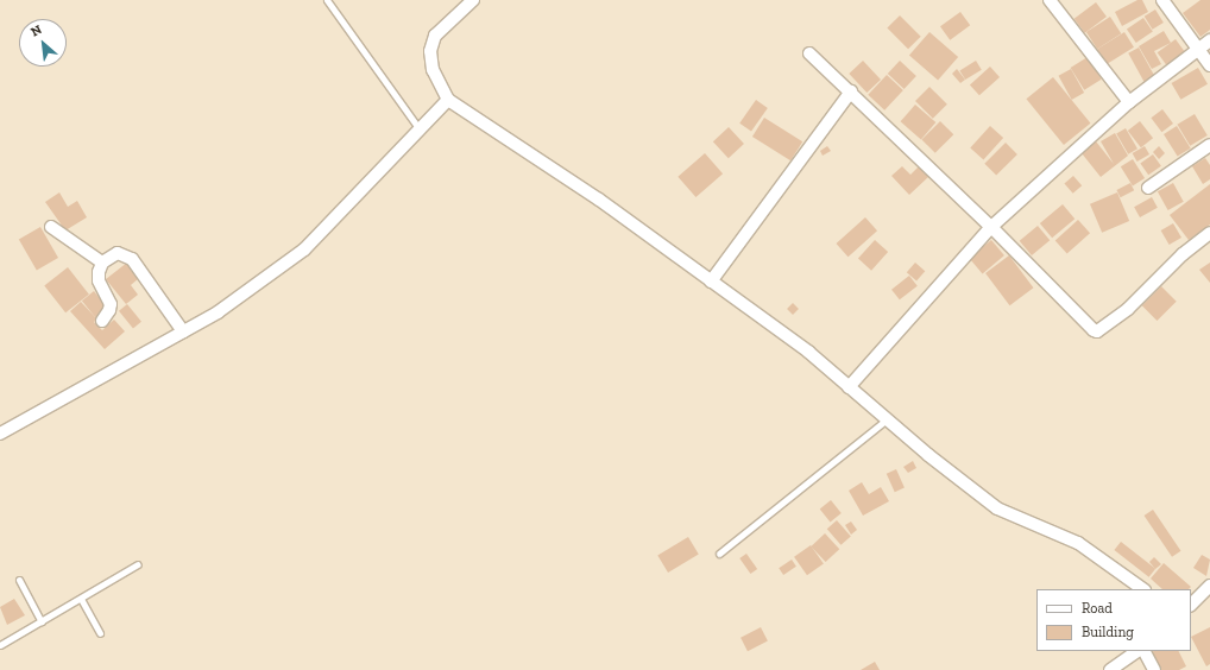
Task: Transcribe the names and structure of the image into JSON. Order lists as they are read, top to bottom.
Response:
{
  "legend": ["Road", "Building"],
  "north": "top left"
}
